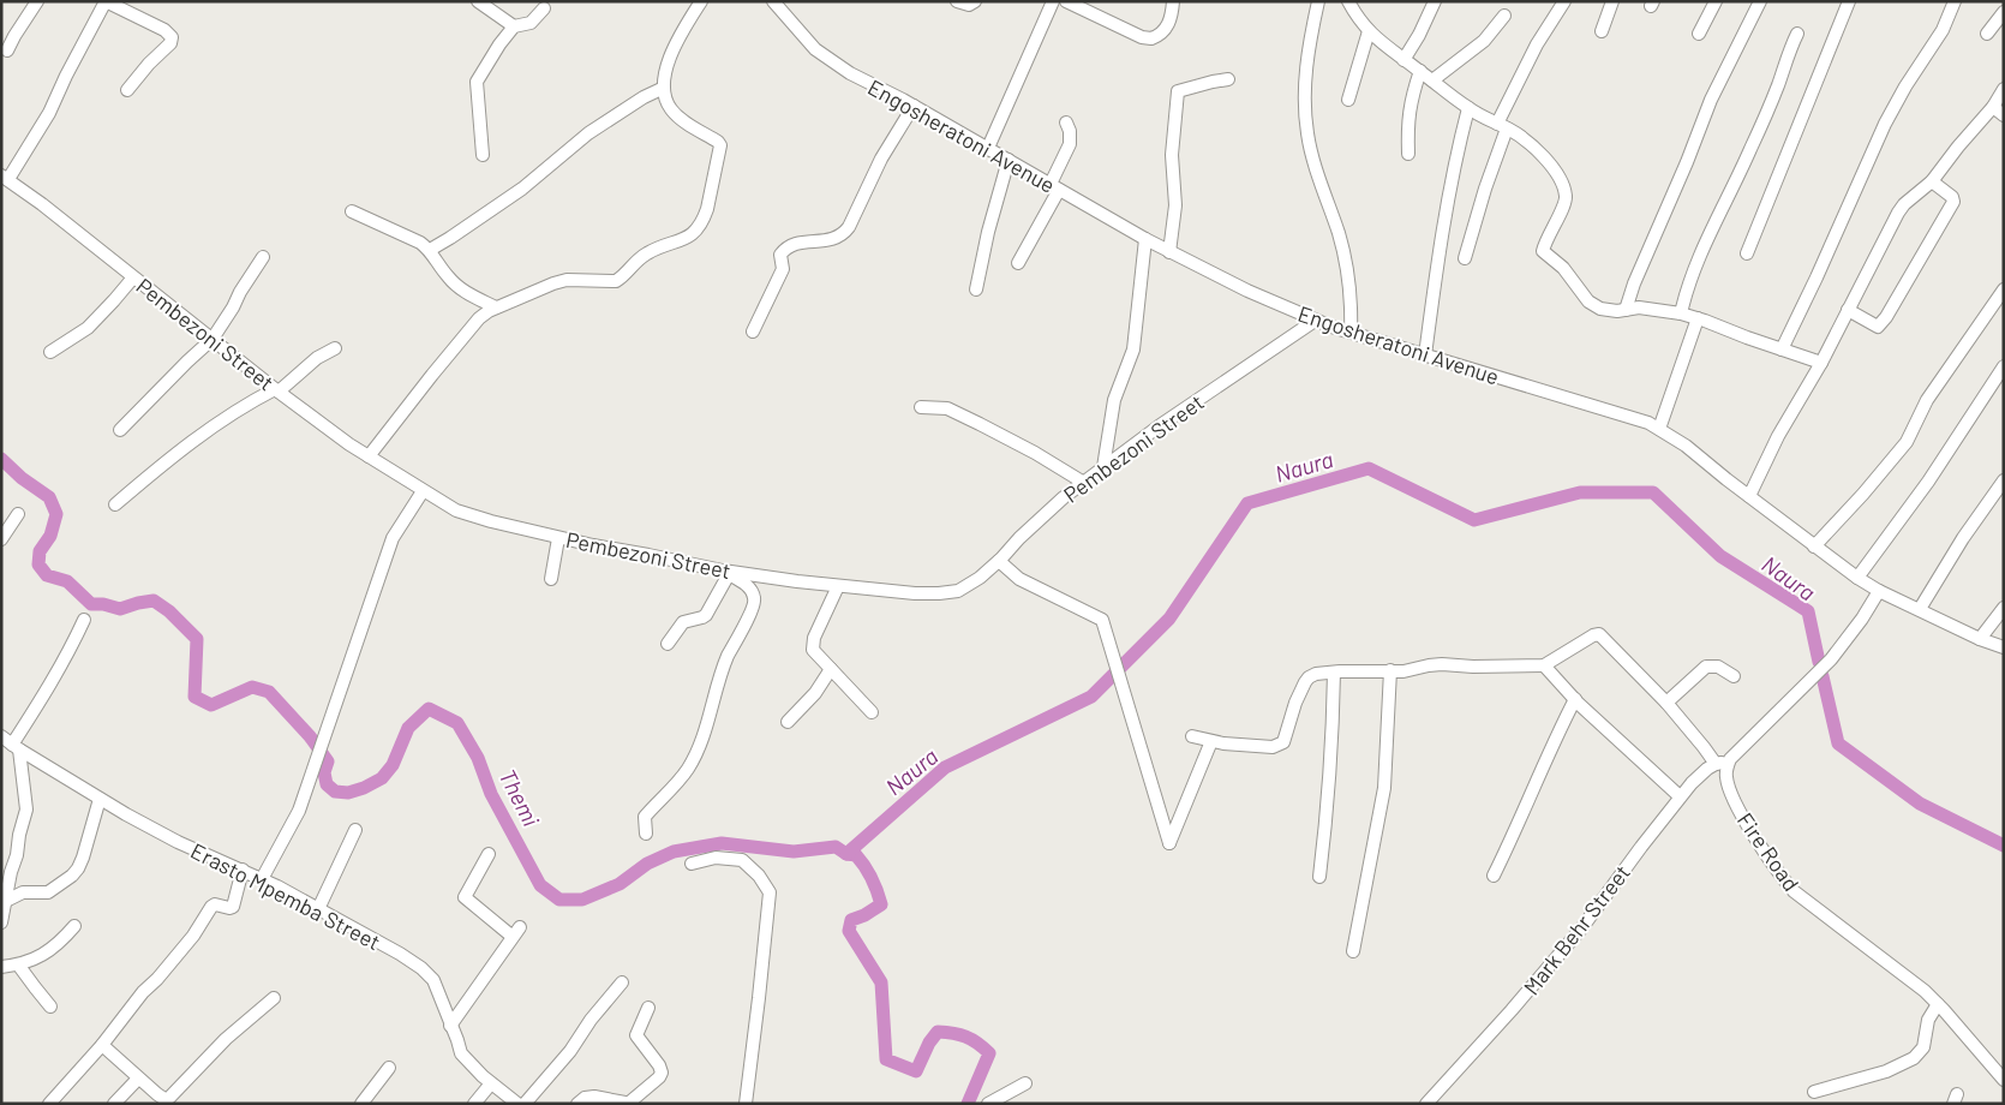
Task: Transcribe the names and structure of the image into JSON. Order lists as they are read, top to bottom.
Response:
{
  "streets": {
    "street": [
      "Engosheratoni Avenue",
      "Pembezoni Street",
      "Fire Road",
      "Erasto Mpemba Street",
      "Mark Behr Street"
    ]
  },
  "crossings": [
    ["Engosheratoni Avenue", "Pembezoni Street"]
  ],
  "water": ["Naura", "Themi"]
}
